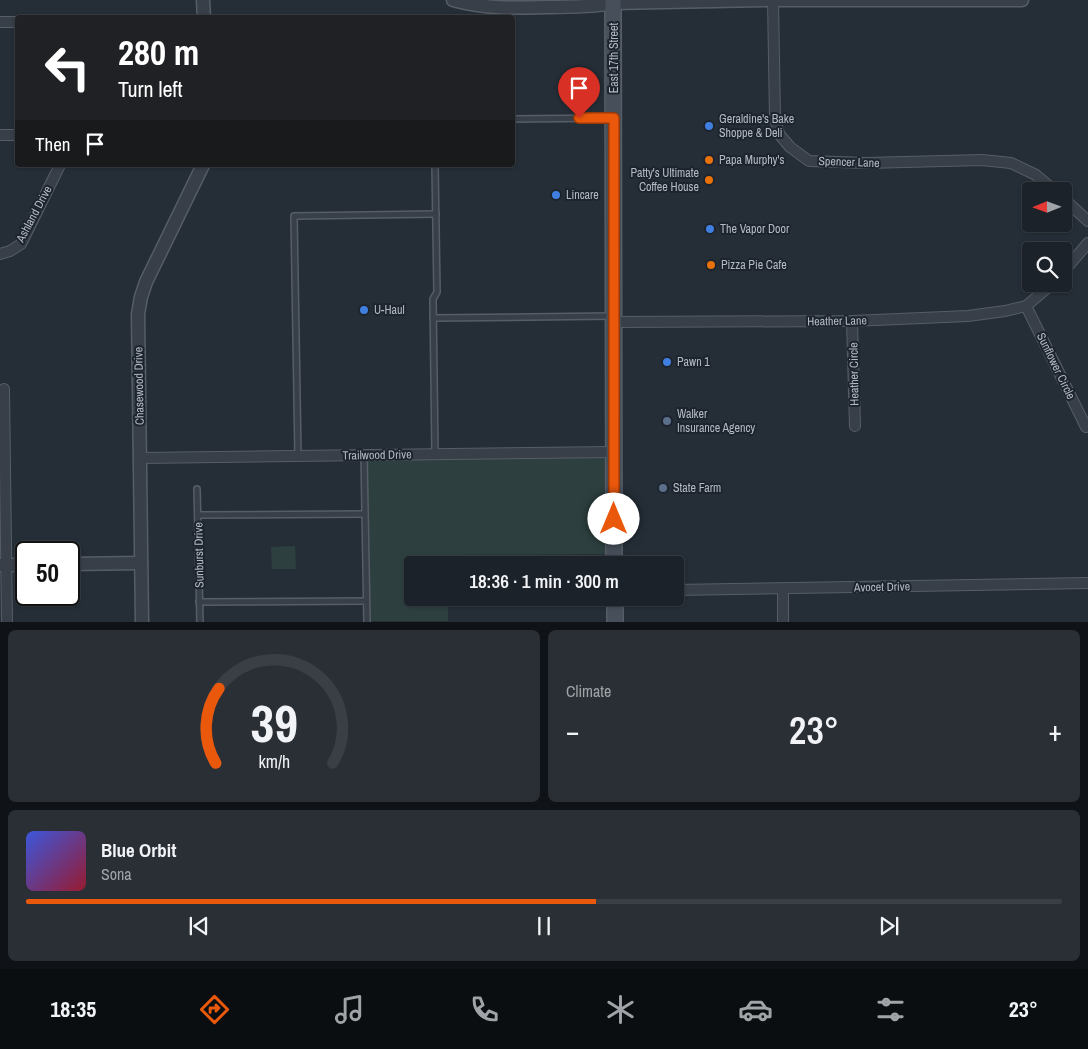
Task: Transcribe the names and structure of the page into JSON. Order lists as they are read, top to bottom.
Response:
{
  "streets": {
    "main road": ["East 17th Street"],
    "street": [
      "Spencer Lane",
      "Ashland Drive",
      "Heather Lane",
      "Sunflower Circle",
      "Heather Circle",
      "Chasewood Drive",
      "Trailwood Drive",
      "Avocet Drive"
    ],
    "lane": ["Sunburst Drive"]
  },
  "crossings": [
    ["East 17th Street", "Heather Lane"],
    ["East 17th Street", "Trailwood Drive"],
    ["Heather Lane", "Sunflower Circle"],
    ["Heather Lane", "Heather Circle"],
    ["Chasewood Drive", "Trailwood Drive"]
  ],
  "places": [
    "Geraldine's Bake Shoppe & Deli",
    "Papa Murphy's",
    "Patty's Ultimate Coffee House",
    "Lincare",
    "The Vapor Door",
    "Pizza Pie Cafe",
    "U-Haul",
    "Pawn 1",
    "Walker Insurance Agency",
    "State Farm"
  ],
  "north": "left",
  "page": {
    "turn": ["280 m", "Turn left"],
    "then": "Then",
    "limit": "50",
    "trip": "18:36 · 1 min · 300 m",
    "tile": "Climate",
    "heat": ["−", "23°", "+"],
    "song": ["Blue Orbit", "Sona"],
    "tabs": ["18:35", "23°"],
    "gauge": ["39", "km/h"]
  }
}
